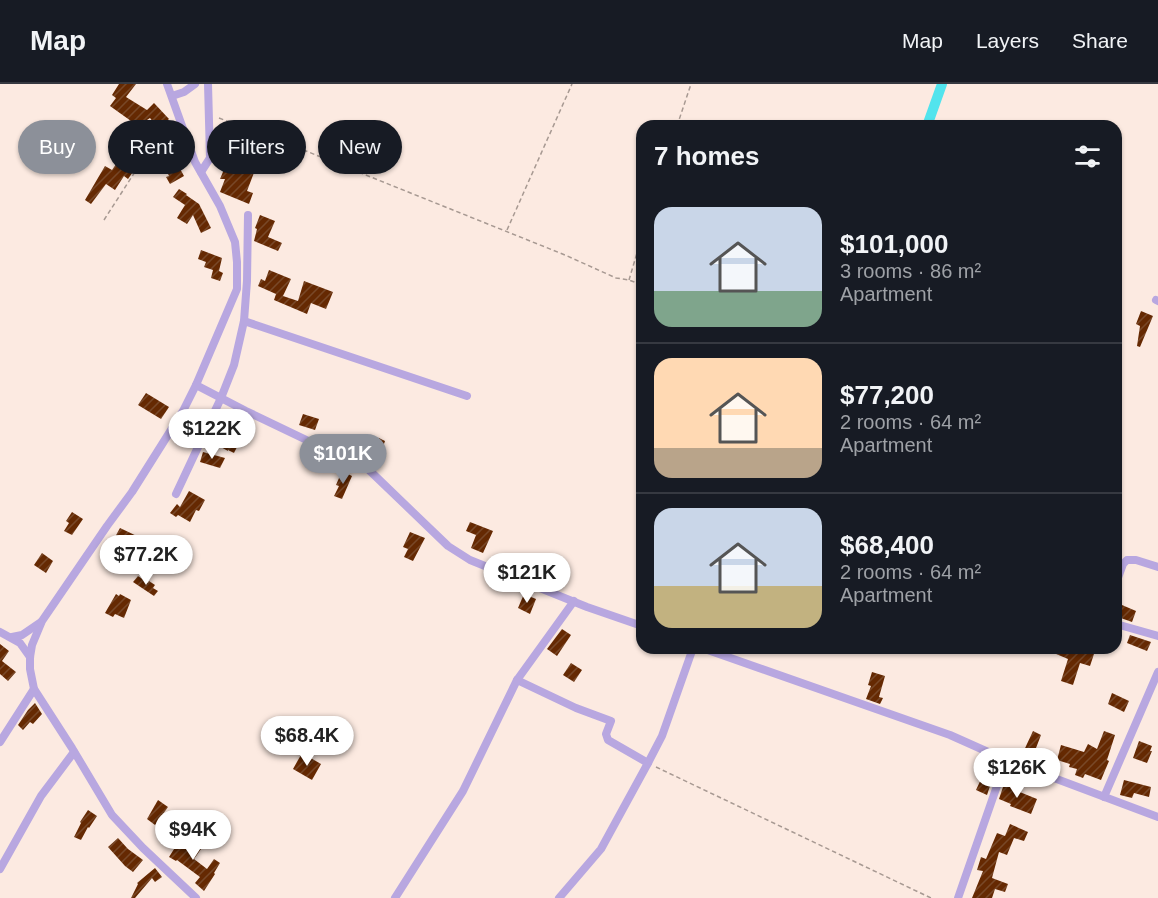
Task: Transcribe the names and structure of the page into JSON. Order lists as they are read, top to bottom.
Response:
{
  "page": {
    "header": "Map",
    "nav": ["Map", "Layers", "Share"],
    "chip": [
      "Buy",
      "Rent",
      "Filters",
      "New"
    ],
    "heading": "7 homes",
    "list": [
      {
        "name": "$101,000",
        "note": "3 rooms · 86 m² · Apartment"
      },
      {
        "name": "$77,200",
        "note": "2 rooms · 64 m² · Apartment"
      },
      {
        "name": "$68,400",
        "note": "2 rooms · 64 m² · Apartment"
      }
    ],
    "price": [
      "$122K",
      "$101K",
      "$77.2K",
      "$121K",
      "$68.4K",
      "$126K",
      "$94K"
    ]
  }
}
